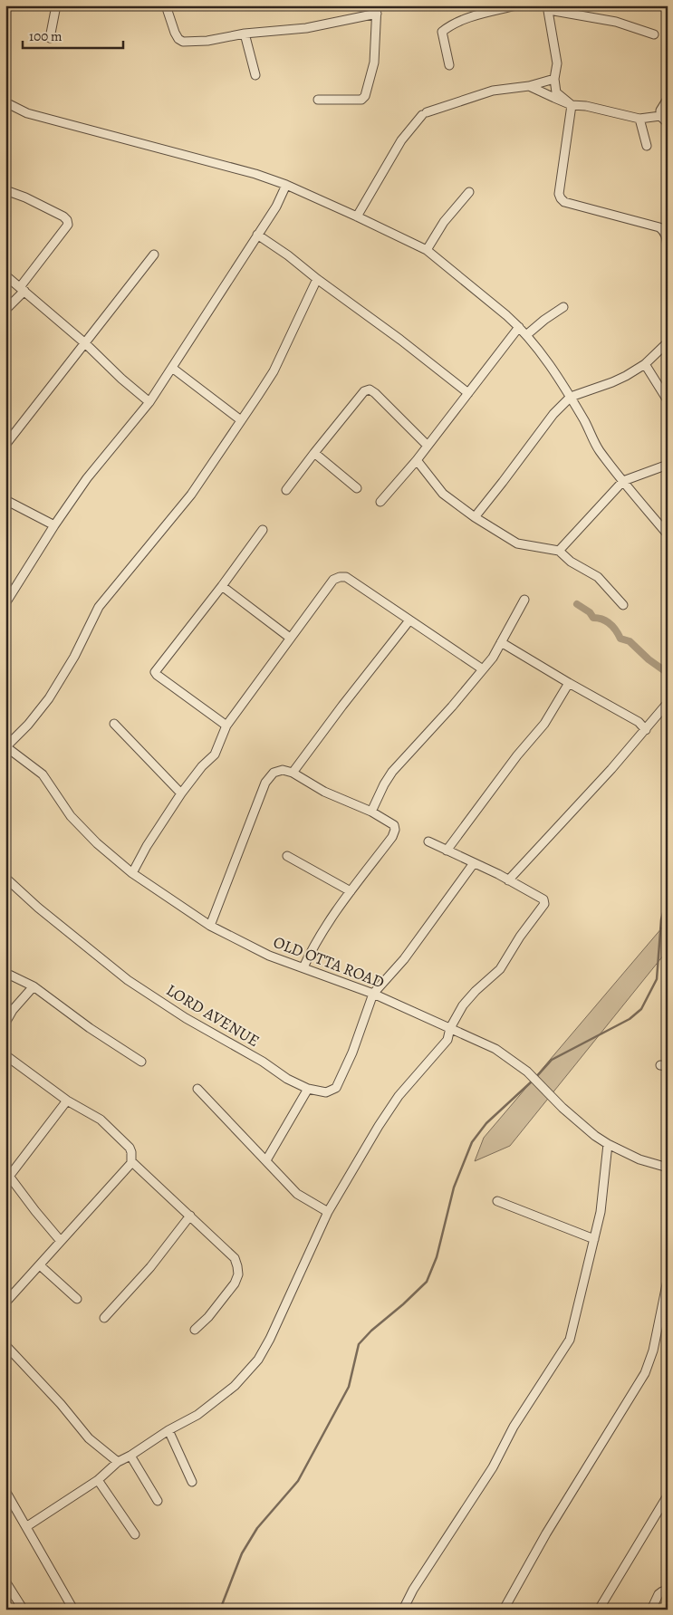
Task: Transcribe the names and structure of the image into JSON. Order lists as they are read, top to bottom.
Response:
{
  "streets": {
    "street": ["OLD OTTA ROAD", "LORD AVENUE"]
  },
  "crossings": [
    ["OLD OTTA ROAD", "LORD AVENUE"]
  ],
  "scale_bar": "100 m"
}
